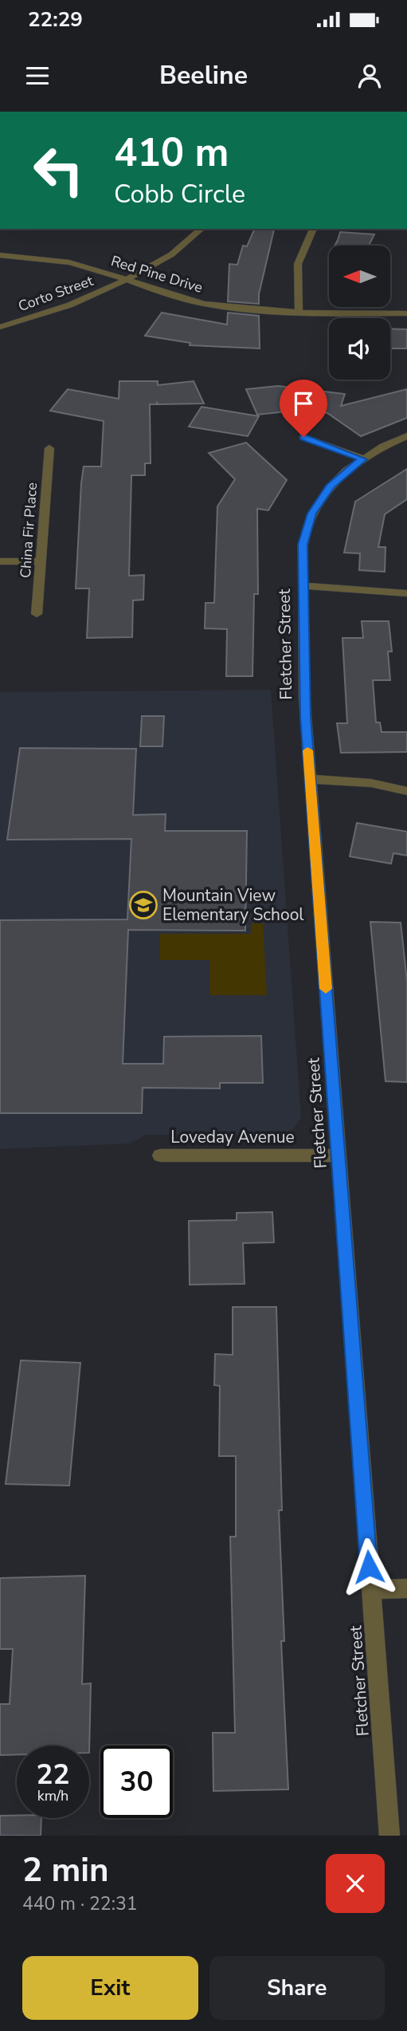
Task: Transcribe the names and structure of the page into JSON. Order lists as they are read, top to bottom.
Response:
{
  "streets": {
    "street": [
      "Red Pine Drive",
      "Corto Street",
      "China Fir Place",
      "Fletcher Street",
      "Loveday Avenue"
    ]
  },
  "crossings": [
    ["Red Pine Drive", "Corto Street"],
    ["Fletcher Street", "Loveday Avenue"]
  ],
  "places": {
    "school or university": ["Mountain View Elementary School"]
  },
  "north": "left",
  "page": {
    "status": "22:29",
    "header": "Beeline",
    "turn": ["410 m", "Cobb Circle"],
    "speed": "22 km/h",
    "limit": "30",
    "heading": ["2 min", "440 m · 22:31"],
    "buttons": ["Exit", "Share"]
  }
}
